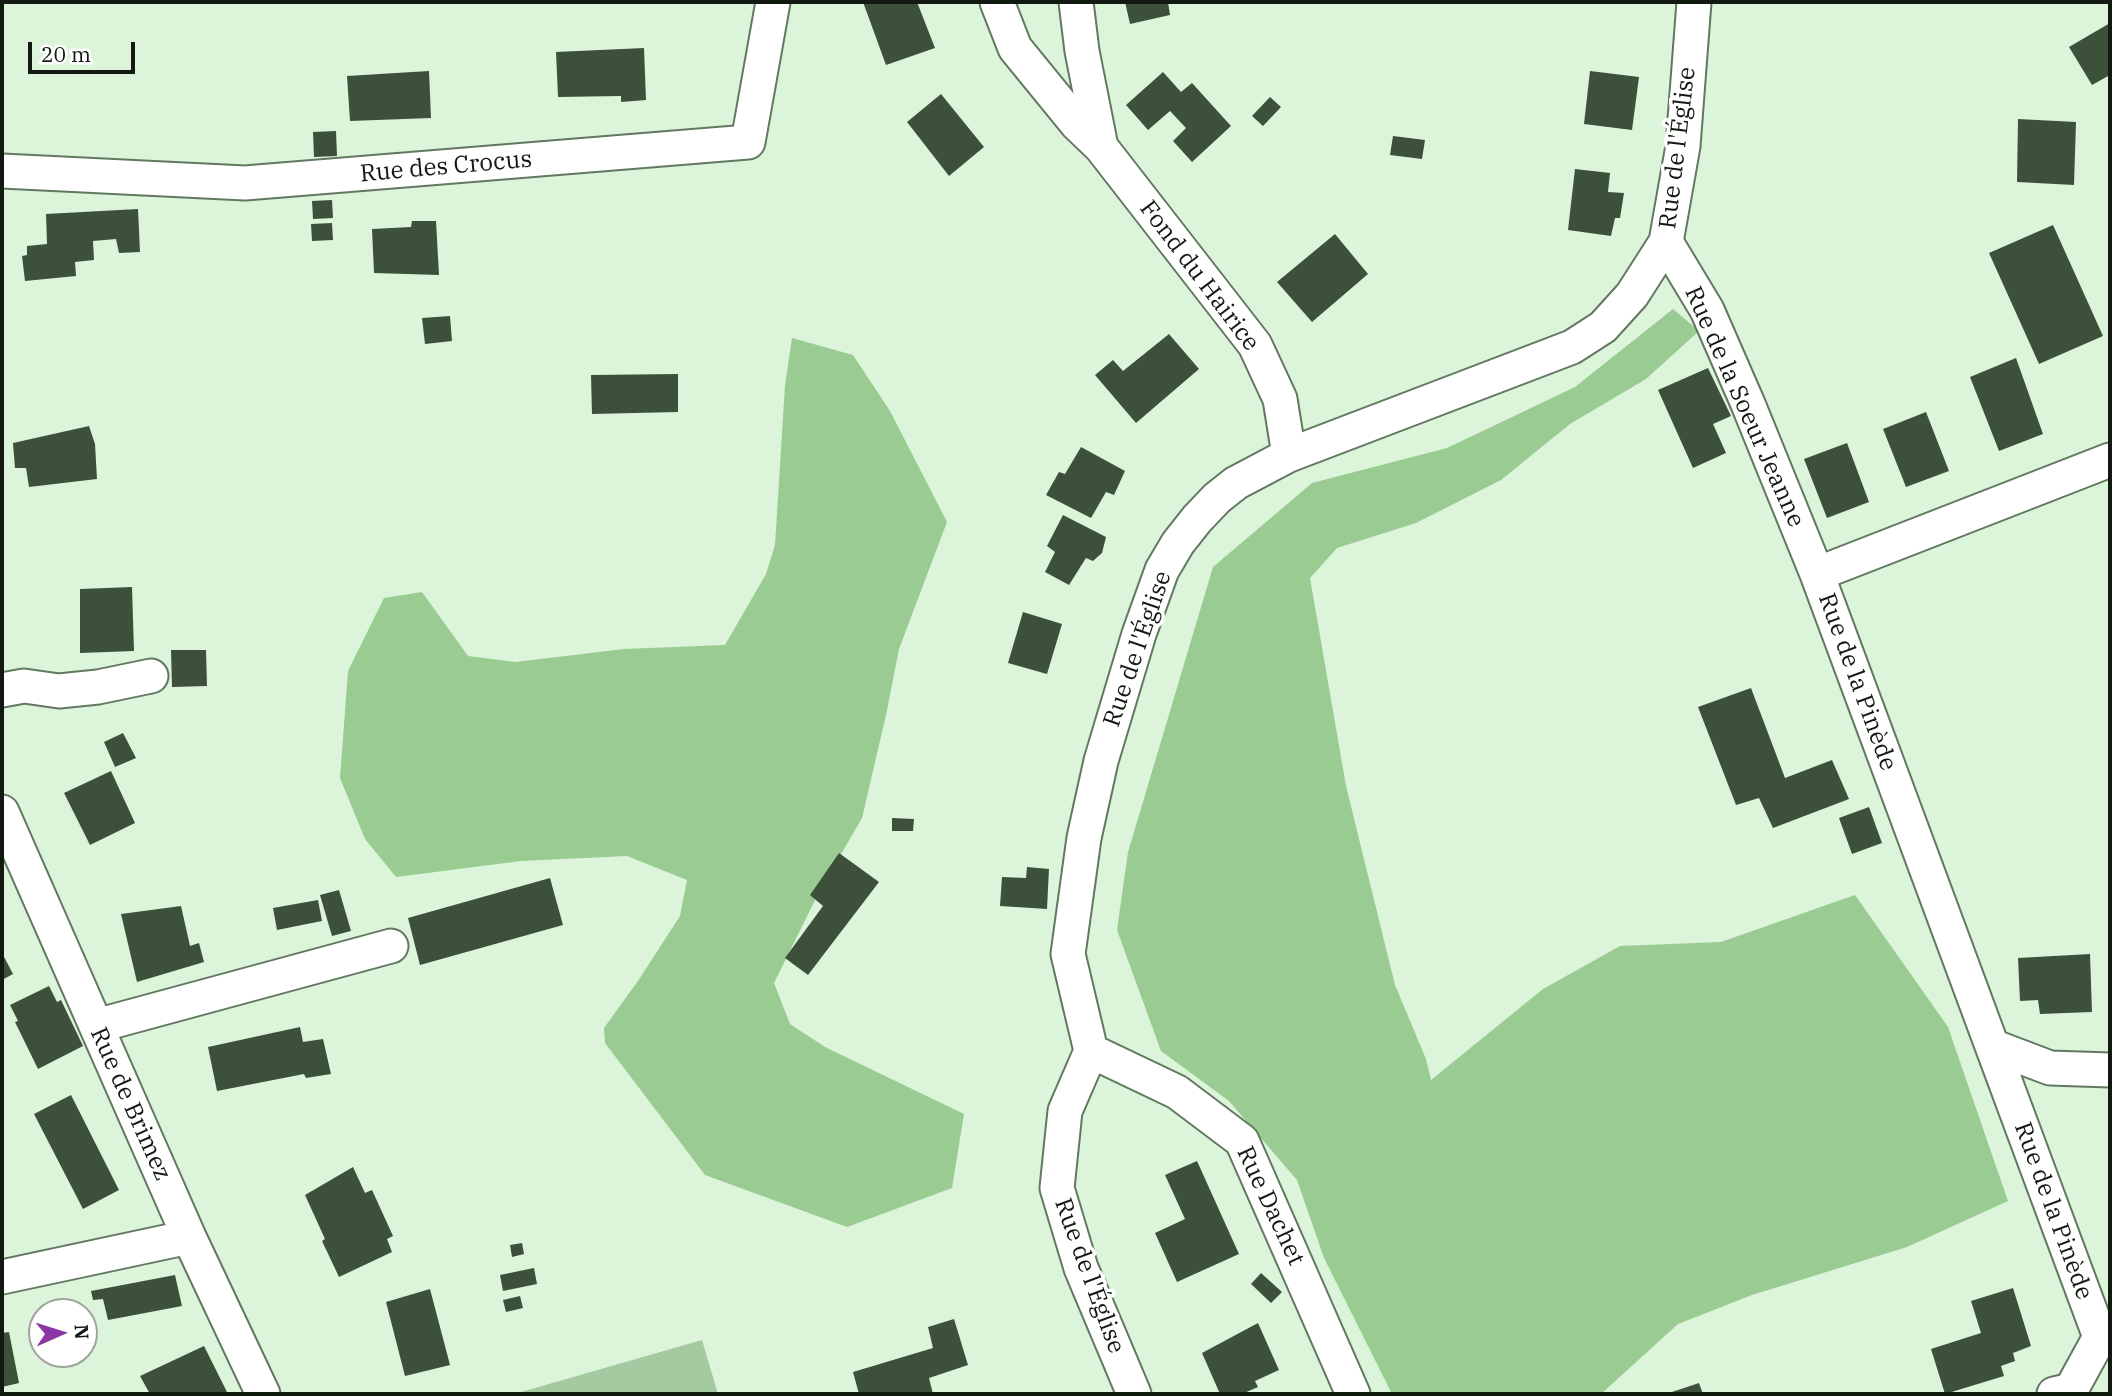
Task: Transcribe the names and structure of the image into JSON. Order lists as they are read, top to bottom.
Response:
{
  "streets": {
    "street": [
      "Rue de l'Église",
      "Rue des Crocus",
      "Fond du Hairice",
      "Rue de la Soeur Jeanne",
      "Rue de la Pinède",
      "Rue de Brimez",
      "Rue Dachet"
    ]
  },
  "crossings": [
    ["Rue de l'Église", "Fond du Hairice"],
    ["Rue de l'Église", "Rue de la Soeur Jeanne"],
    ["Rue de l'Église", "Rue Dachet"],
    ["Rue de la Soeur Jeanne", "Rue de la Pinède"]
  ],
  "scale_bar": "20 m",
  "north": "right"
}
